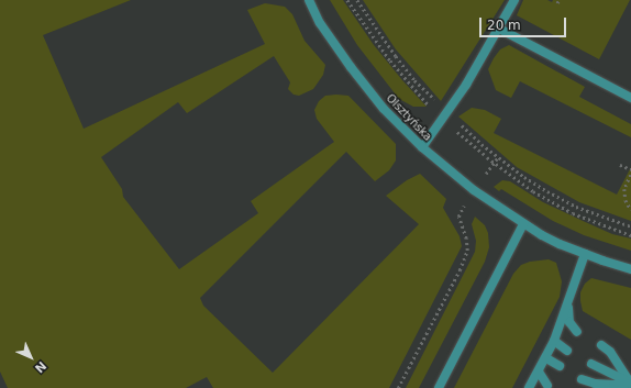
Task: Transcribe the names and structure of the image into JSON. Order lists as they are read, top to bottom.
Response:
{
  "streets": {
    "street": ["Olsztyńska"]
  },
  "scale_bar": "20 m",
  "north": "bottom right"
}
